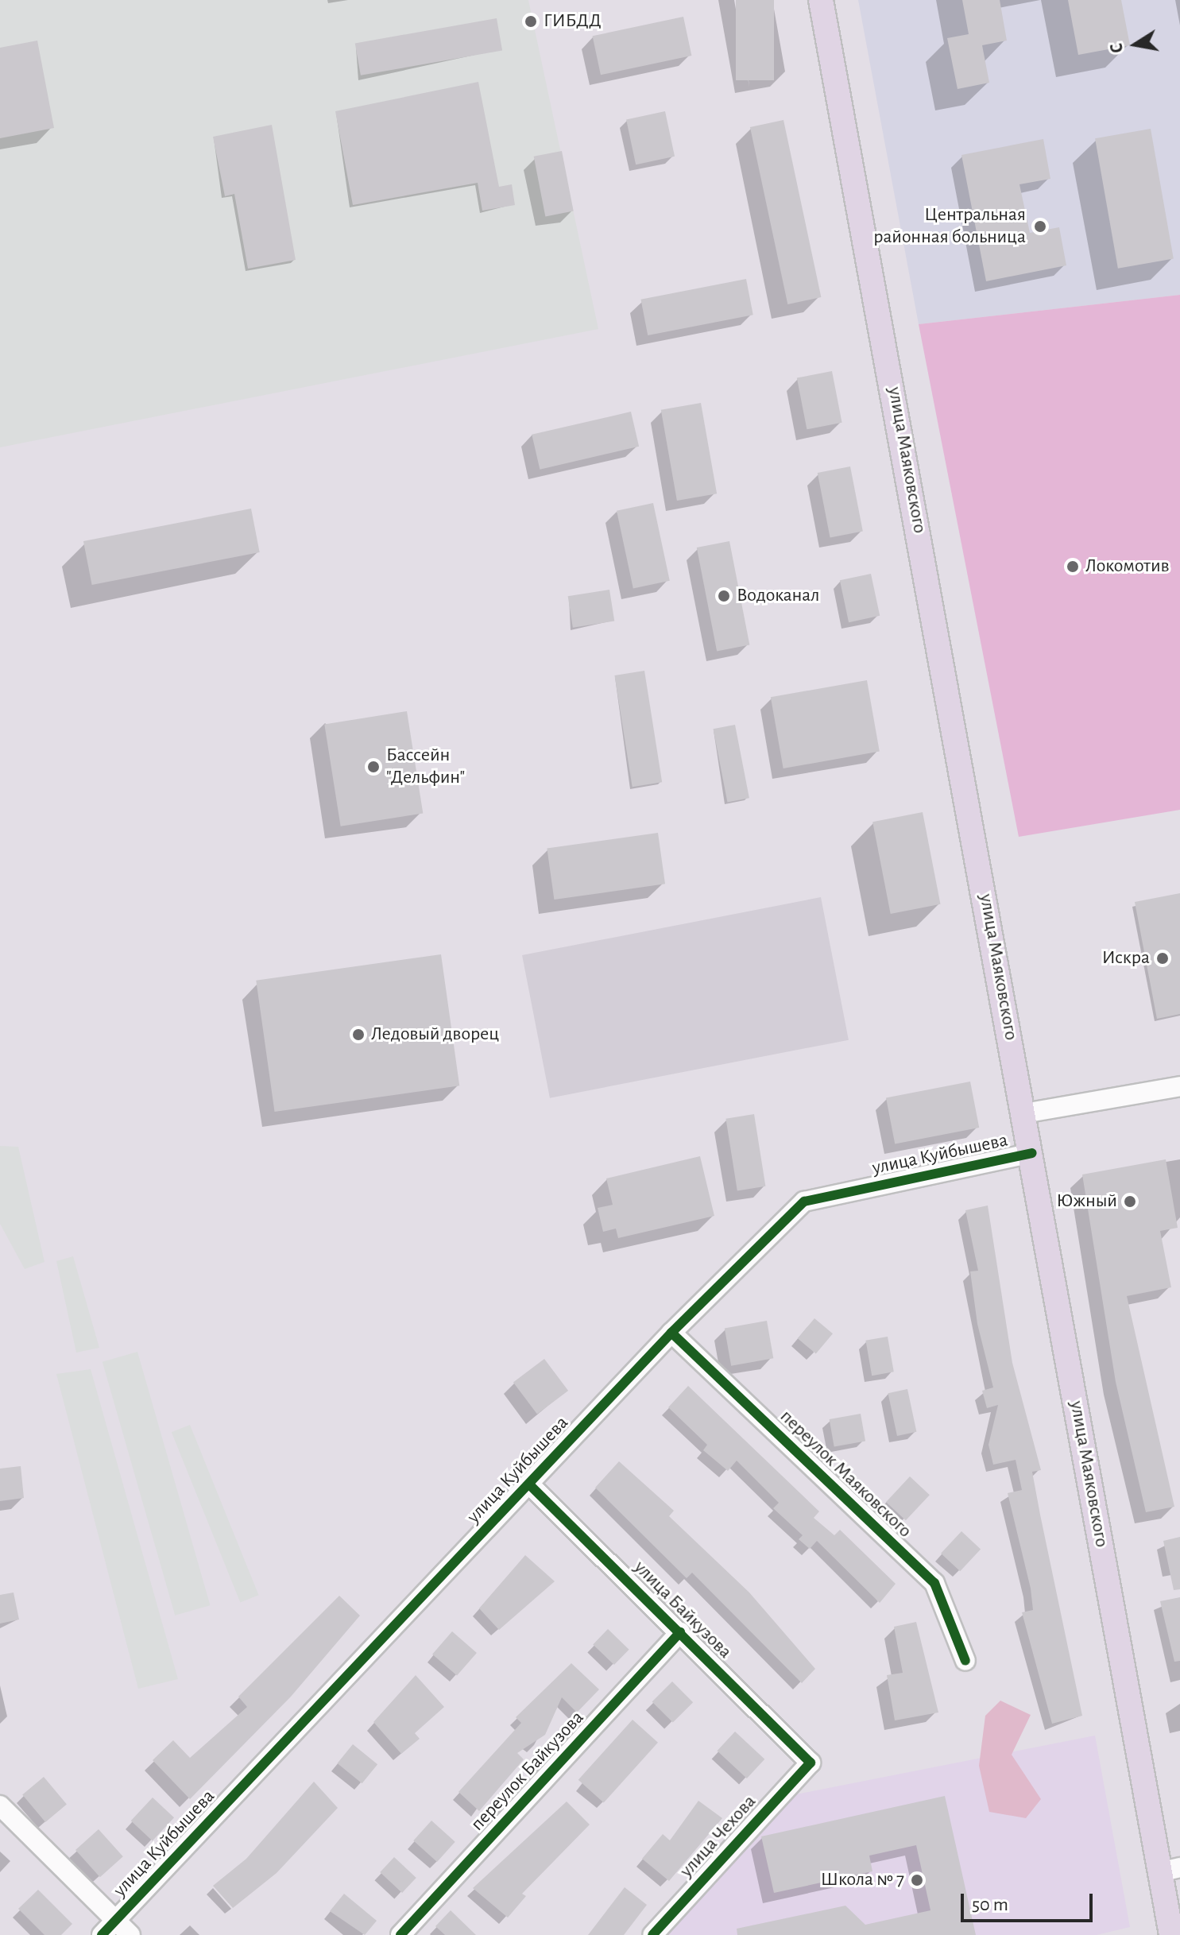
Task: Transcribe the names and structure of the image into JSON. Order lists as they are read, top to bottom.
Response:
{
  "streets": {
    "main road": ["улица Маяковского"],
    "street": [
      "улица Куйбышева",
      "переулок Маяковского",
      "улица Байкузова",
      "переулок Байкузова",
      "улица Чехова"
    ]
  },
  "crossings": [
    ["улица Маяковского", "улица Куйбышева"],
    ["улица Куйбышева", "переулок Маяковского"],
    ["улица Куйбышева", "улица Байкузова"],
    ["улица Байкузова", "переулок Байкузова"],
    ["улица Байкузова", "улица Чехова"]
  ],
  "places": [
    "ГИБДД",
    "Центральная районная больница",
    "Локомотив",
    "Водоканал",
    "Бассейн \"Дельфин\"",
    "Искра",
    "Ледовый дворец",
    "Южный",
    "Школа № 7"
  ],
  "scale_bar": "50 m",
  "north": "left"
}
